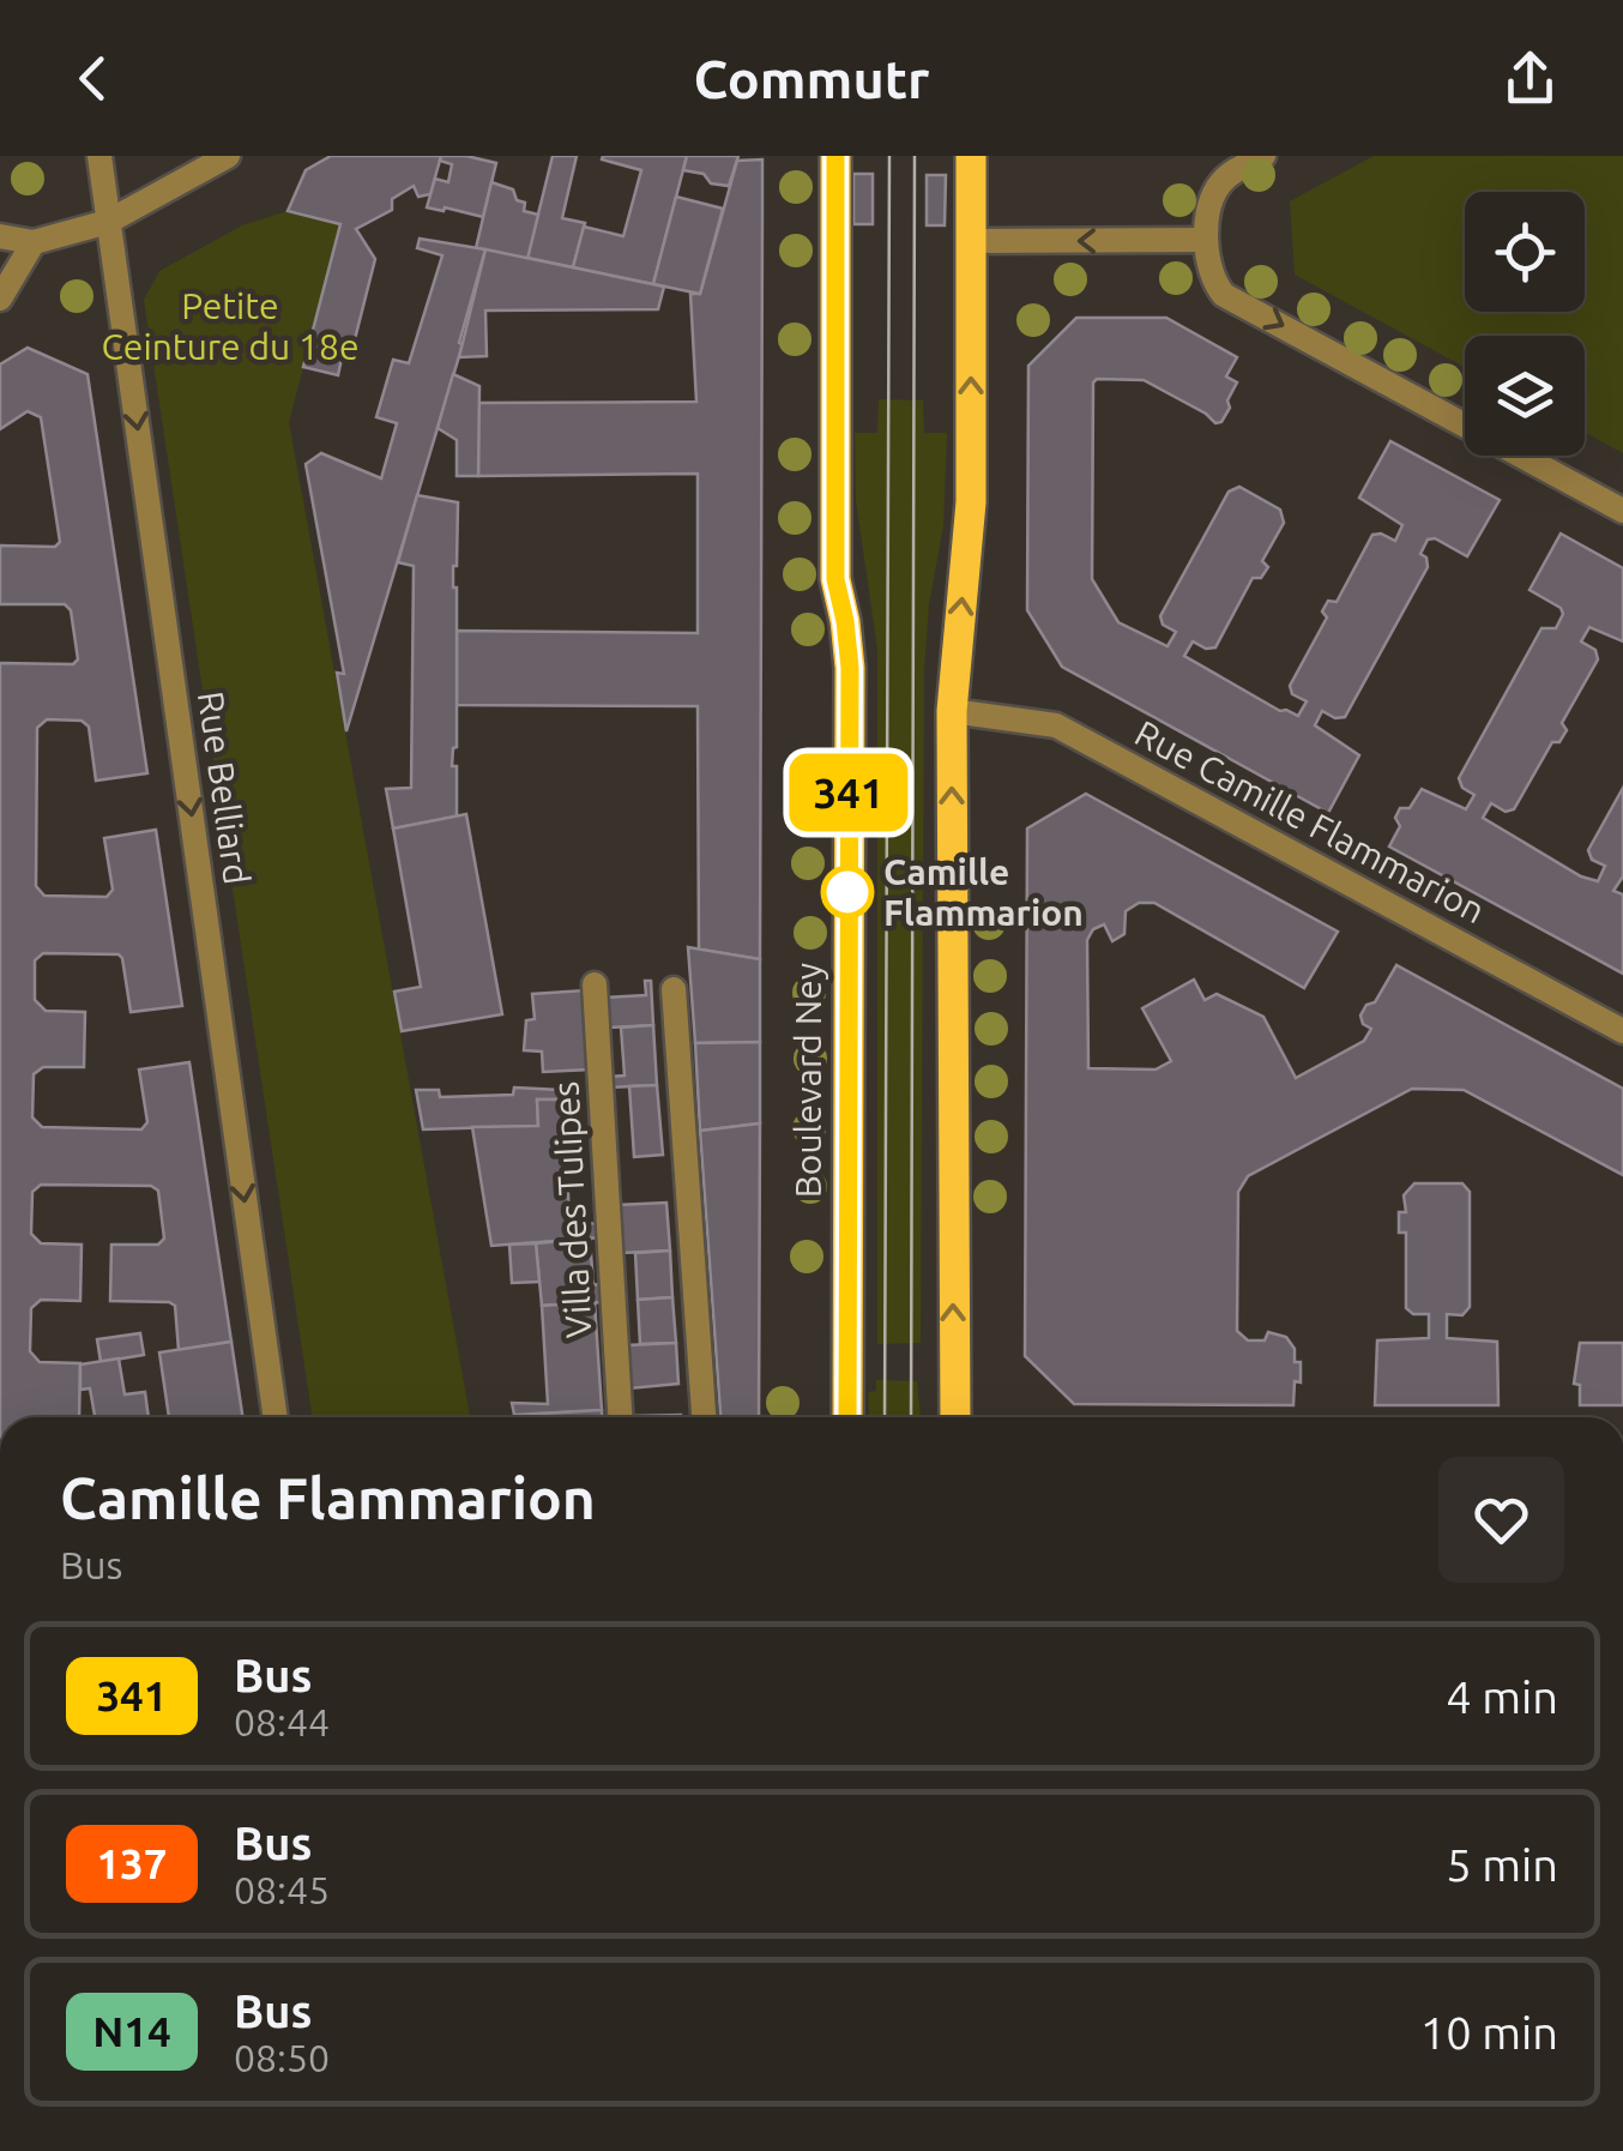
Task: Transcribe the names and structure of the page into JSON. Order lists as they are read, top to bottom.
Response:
{
  "streets": {
    "main road": ["Boulevard Ney"],
    "street": ["Rue Belliard", "Rue Camille Flammarion", "Villa des Tulipes"]
  },
  "one_way": ["Rue Belliard"],
  "parks": ["Petite Ceinture du 18e"],
  "places": ["Camille Flammarion"],
  "lines": ["bus line 341"],
  "page": {
    "header": "Commutr",
    "on_map": "341",
    "heading": ["Camille Flammarion", "Bus"],
    "list": [
      {
        "mark": "341",
        "name": "Bus",
        "note": "08:44",
        "value": "4 min"
      },
      {
        "mark": "137",
        "name": "Bus",
        "note": "08:45",
        "value": "5 min"
      },
      {
        "mark": "N14",
        "name": "Bus",
        "note": "08:50",
        "value": "10 min"
      }
    ]
  }
}
